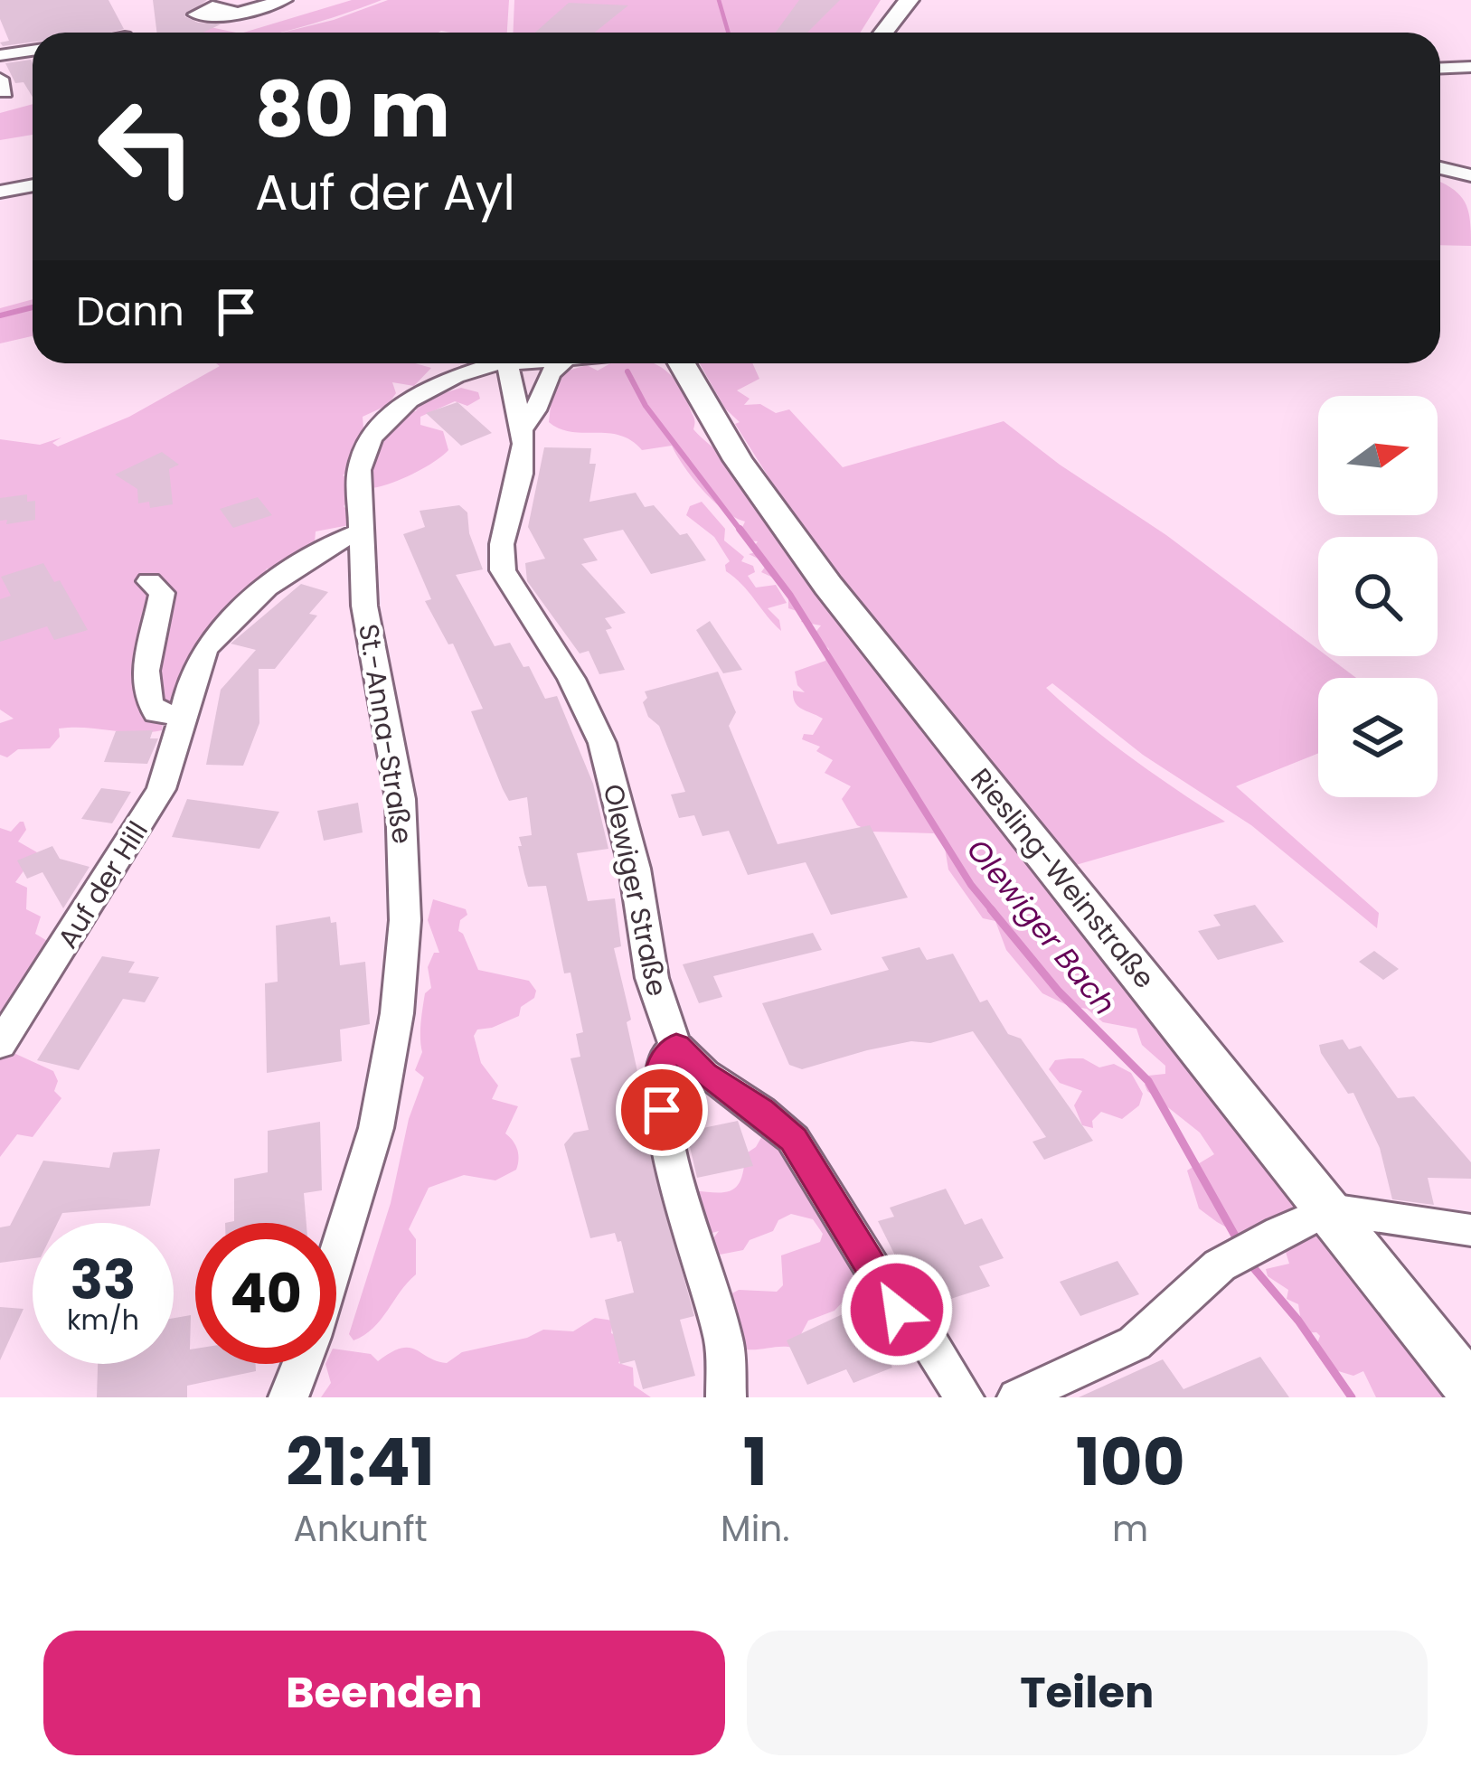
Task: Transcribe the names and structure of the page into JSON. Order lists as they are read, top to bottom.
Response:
{
  "streets": {
    "main road": ["Riesling-Weinstraße"],
    "street": ["St.-Anna-Straße", "Auf der Hill", "Olewiger Straße"]
  },
  "crossings": [
    ["St.-Anna-Straße", "Auf der Hill"]
  ],
  "water": ["Olewiger Bach"],
  "north": "right",
  "page": {
    "turn": ["80 m", "Auf der Ayl"],
    "then": "Dann",
    "speed": "33 km/h",
    "limit": "40",
    "eta": [
      "21:41",
      "Ankunft",
      "1",
      "Min.",
      "100",
      "m"
    ],
    "buttons": ["Beenden", "Teilen"]
  }
}
